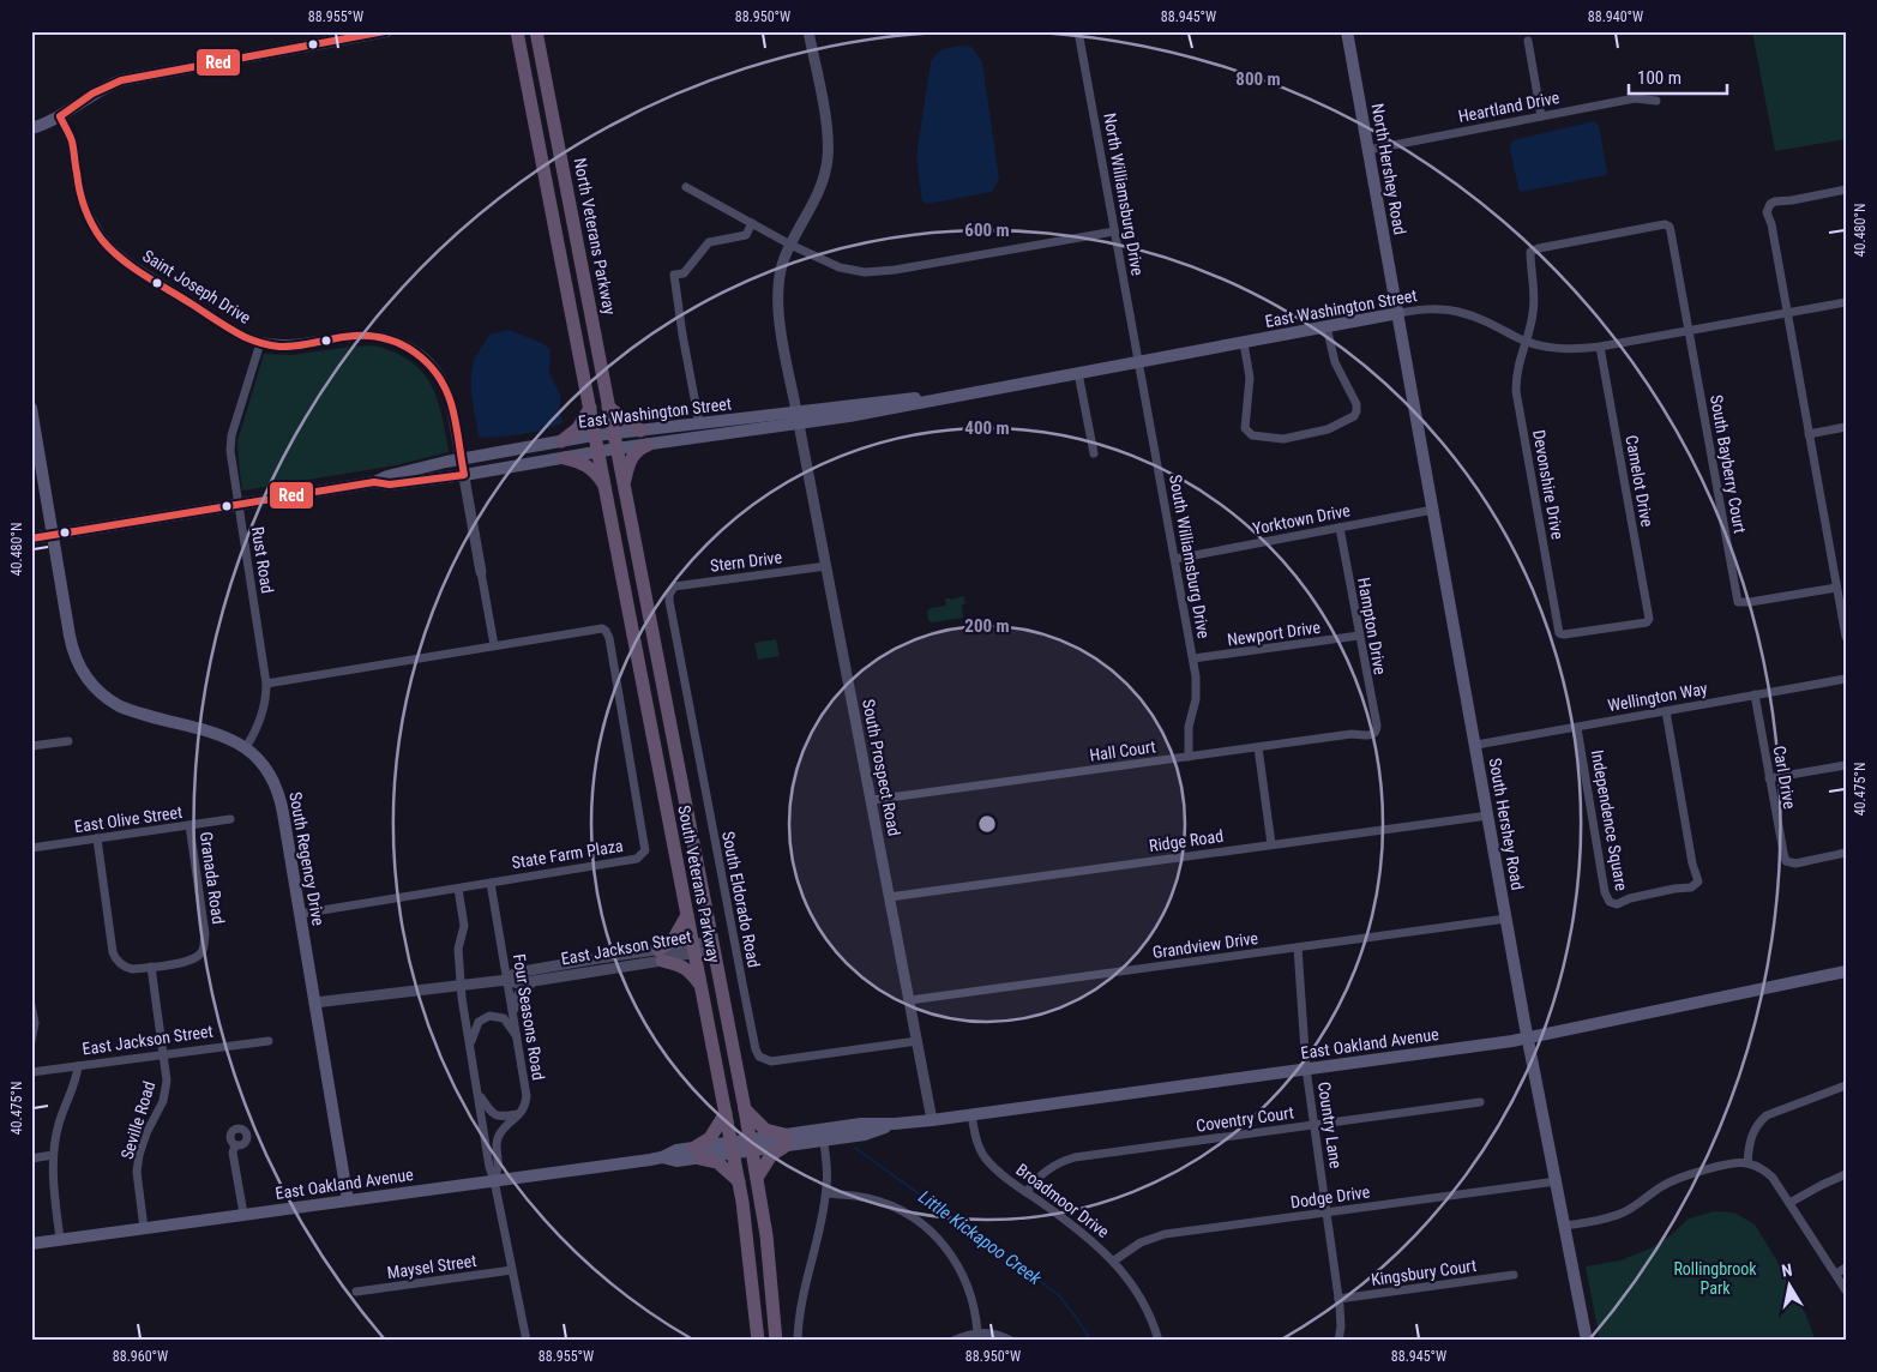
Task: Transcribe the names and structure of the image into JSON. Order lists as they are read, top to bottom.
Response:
{
  "streets": {
    "highway": ["North Veterans Parkway", "South Veterans Parkway"],
    "main road": [
      "North Hershey Road",
      "East Washington Street",
      "South Hershey Road",
      "South Regency Drive",
      "East Oakland Avenue"
    ],
    "street": [
      "Heartland Drive",
      "North Williamsburg Drive",
      "Saint Joseph Drive",
      "South Bayberry Court",
      "Camelot Drive",
      "Devonshire Drive",
      "Yorktown Drive",
      "South Williamsburg Drive",
      "Rust Road",
      "Stern Drive",
      "Hampton Drive",
      "Newport Drive",
      "Wellington Way",
      "Hall Court",
      "South Prospect Road",
      "Carl Drive",
      "East Olive Street",
      "Independence Square",
      "Ridge Road",
      "State Farm Plaza",
      "Granada Road",
      "South Eldorado Road",
      "Grandview Drive",
      "East Jackson Street",
      "Four Seasons Road",
      "Coventry Court",
      "Seville Road",
      "Country Lane",
      "Dodge Drive",
      "Broadmoor Drive",
      "Maysel Street",
      "Kingsbury Court"
    ]
  },
  "crossings": [
    ["Heartland Drive", "North Hershey Road"],
    ["North Hershey Road", "East Washington Street"],
    ["North Hershey Road", "South Hershey Road"],
    ["North Williamsburg Drive", "East Washington Street"],
    ["North Williamsburg Drive", "South Williamsburg Drive"],
    ["North Veterans Parkway", "East Washington Street"],
    ["North Veterans Parkway", "South Veterans Parkway"],
    ["Saint Joseph Drive", "East Washington Street"],
    ["Saint Joseph Drive", "Rust Road"],
    ["East Washington Street", "South Bayberry Court"],
    ["East Washington Street", "Camelot Drive"],
    ["East Washington Street", "Devonshire Drive"],
    ["East Washington Street", "South Williamsburg Drive"],
    ["East Washington Street", "Rust Road"],
    ["East Washington Street", "South Prospect Road"],
    ["East Washington Street", "South Hershey Road"],
    ["East Washington Street", "South Regency Drive"],
    ["East Washington Street", "South Veterans Parkway"],
    ["South Bayberry Court", "Devonshire Drive"],
    ["Camelot Drive", "Devonshire Drive"],
    ["Yorktown Drive", "South Williamsburg Drive"],
    ["Yorktown Drive", "Hampton Drive"],
    ["Yorktown Drive", "South Hershey Road"],
    ["South Williamsburg Drive", "Newport Drive"],
    ["South Williamsburg Drive", "Hall Court"],
    ["Rust Road", "State Farm Plaza"],
    ["Rust Road", "South Regency Drive"],
    ["Stern Drive", "South Prospect Road"],
    ["Stern Drive", "South Eldorado Road"],
    ["Hampton Drive", "Newport Drive"],
    ["Hampton Drive", "Hall Court"],
    ["Wellington Way", "Carl Drive"],
    ["Wellington Way", "Independence Square"],
    ["Wellington Way", "South Hershey Road"],
    ["Hall Court", "South Prospect Road"],
    ["South Prospect Road", "Ridge Road"],
    ["South Prospect Road", "South Eldorado Road"],
    ["South Prospect Road", "Grandview Drive"],
    ["South Prospect Road", "East Oakland Avenue"],
    ["East Olive Street", "Granada Road"],
    ["South Hershey Road", "Ridge Road"],
    ["South Hershey Road", "Grandview Drive"],
    ["South Hershey Road", "East Oakland Avenue"],
    ["South Hershey Road", "Dodge Drive"],
    ["State Farm Plaza", "South Regency Drive"],
    ["State Farm Plaza", "Four Seasons Road"],
    ["South Regency Drive", "East Jackson Street"],
    ["South Regency Drive", "East Oakland Avenue"],
    ["Granada Road", "Seville Road"],
    ["South Veterans Parkway", "East Jackson Street"],
    ["South Veterans Parkway", "East Oakland Avenue"],
    ["Grandview Drive", "Country Lane"],
    ["East Jackson Street", "Four Seasons Road"],
    ["East Jackson Street", "Seville Road"],
    ["East Oakland Avenue", "Seville Road"],
    ["East Oakland Avenue", "Country Lane"],
    ["East Oakland Avenue", "Broadmoor Drive"],
    ["Coventry Court", "Country Lane"],
    ["Coventry Court", "Broadmoor Drive"],
    ["Country Lane", "Dodge Drive"],
    ["Country Lane", "Kingsbury Court"],
    ["Dodge Drive", "Broadmoor Drive"]
  ],
  "water": ["Little Kickapoo Creek"],
  "parks": ["Rollingbrook Park"],
  "lines": ["transit line Red"],
  "scale_bar": "100 m",
  "north": "top",
  "coordinates": [
    "88.955°W",
    "88.950°W",
    "88.945°W",
    "88.940°W",
    "40.480°N",
    "40.475°N",
    "88.960°W"
  ],
  "rings": [
    "800 m",
    "600 m",
    "400 m",
    "200 m"
  ]
}
